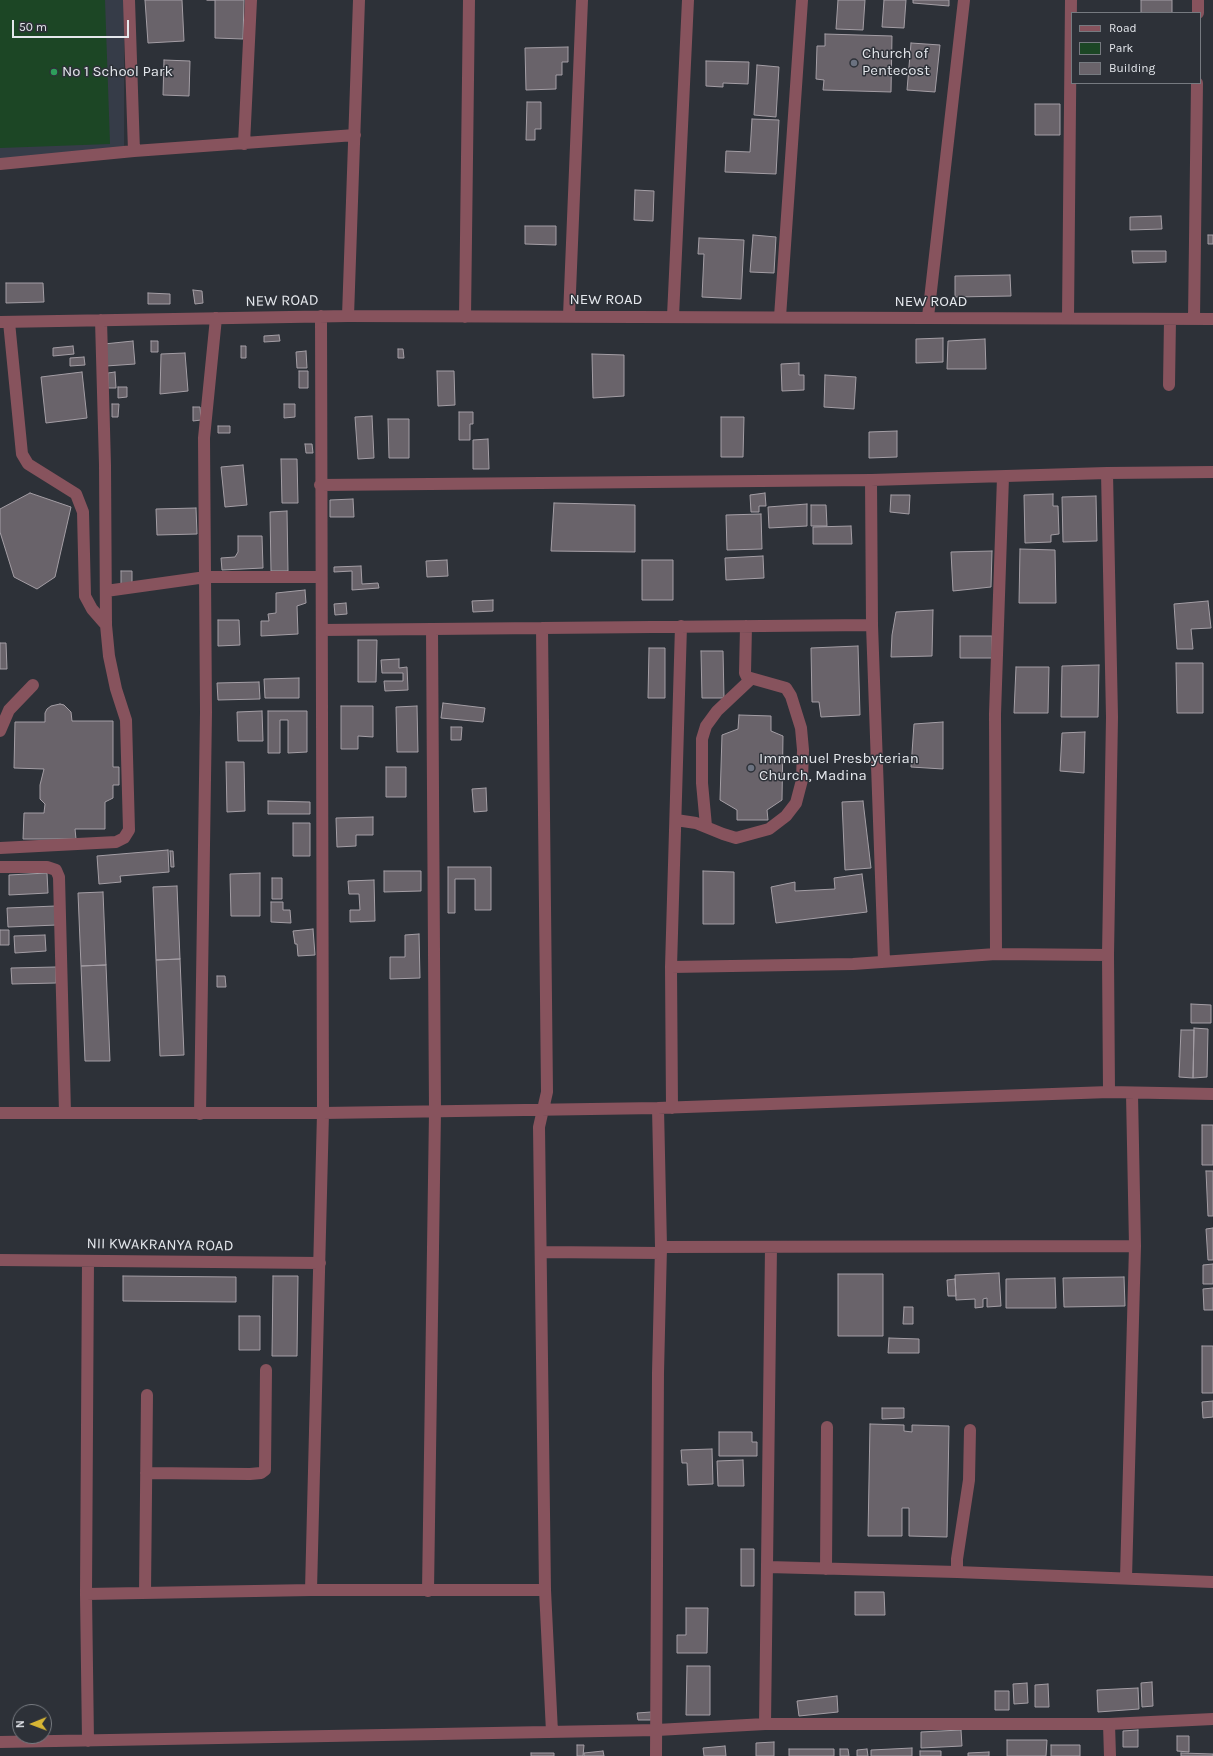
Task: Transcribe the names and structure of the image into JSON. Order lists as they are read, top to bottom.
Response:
{
  "streets": {
    "street": ["NEW ROAD", "NII KWAKRANYA ROAD"]
  },
  "places": ["Church of Pentecost", "No 1 School Park", "Immanuel Presbyterian Church, Madina"],
  "legend": ["Road", "Park", "Building"],
  "scale_bar": "50 m",
  "north": "left"
}
